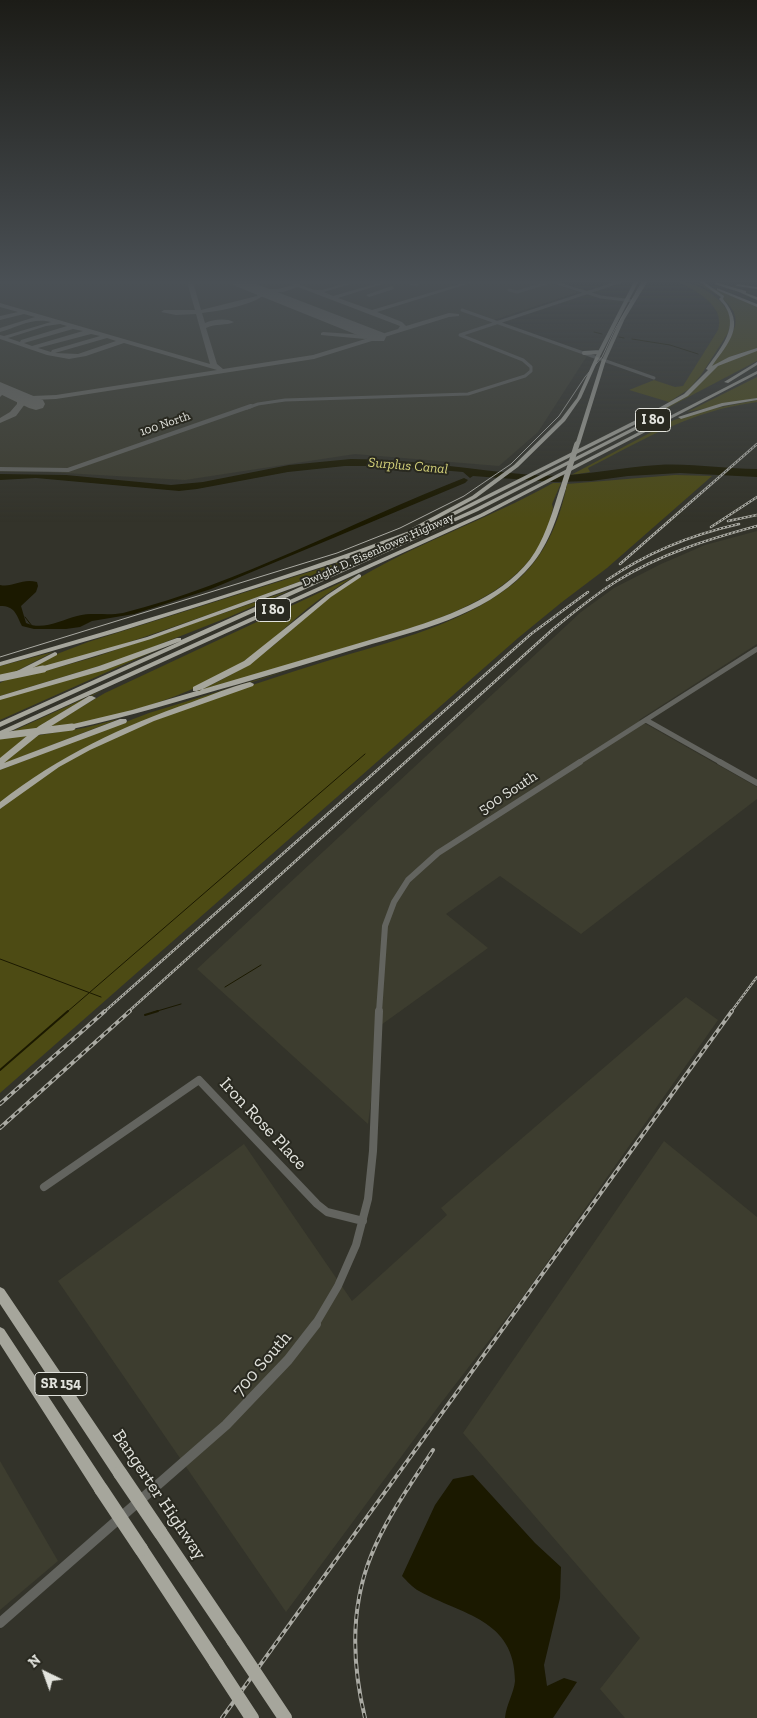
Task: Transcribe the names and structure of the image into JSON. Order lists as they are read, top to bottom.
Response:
{
  "streets": {
    "highway": [
      "I 80",
      "Dwight D. Eisenhower Highway",
      "SR 154",
      "Bangerter Highway"
    ],
    "street": [
      "100 North",
      "500 South",
      "Iron Rose Place",
      "700 South"
    ]
  },
  "crossings": [
    ["500 South", "700 South"],
    ["Iron Rose Place", "700 South"]
  ],
  "water": ["Surplus Canal"],
  "north": "top left"
}
